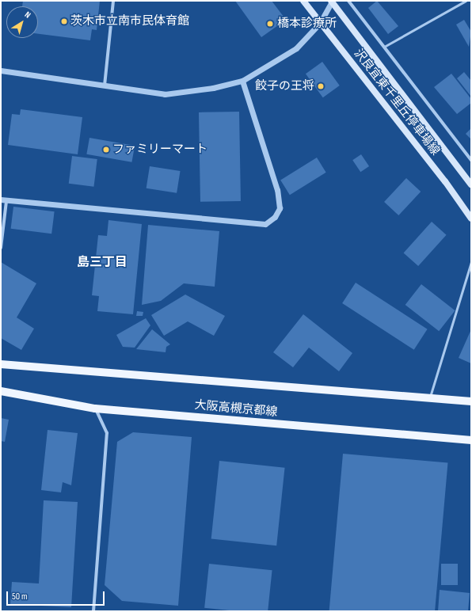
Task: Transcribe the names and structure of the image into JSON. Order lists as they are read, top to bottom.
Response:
{
  "streets": {
    "main road": ["沢良宜東千里丘停車場線", "大阪高槻京都線"]
  },
  "districts": ["島三丁目"],
  "places": [
    "茨木市立南市民体育館",
    "橋本診療所",
    "餃子の王将",
    "ファミリーマート"
  ],
  "scale_bar": "50 m",
  "north": "top right"
}
